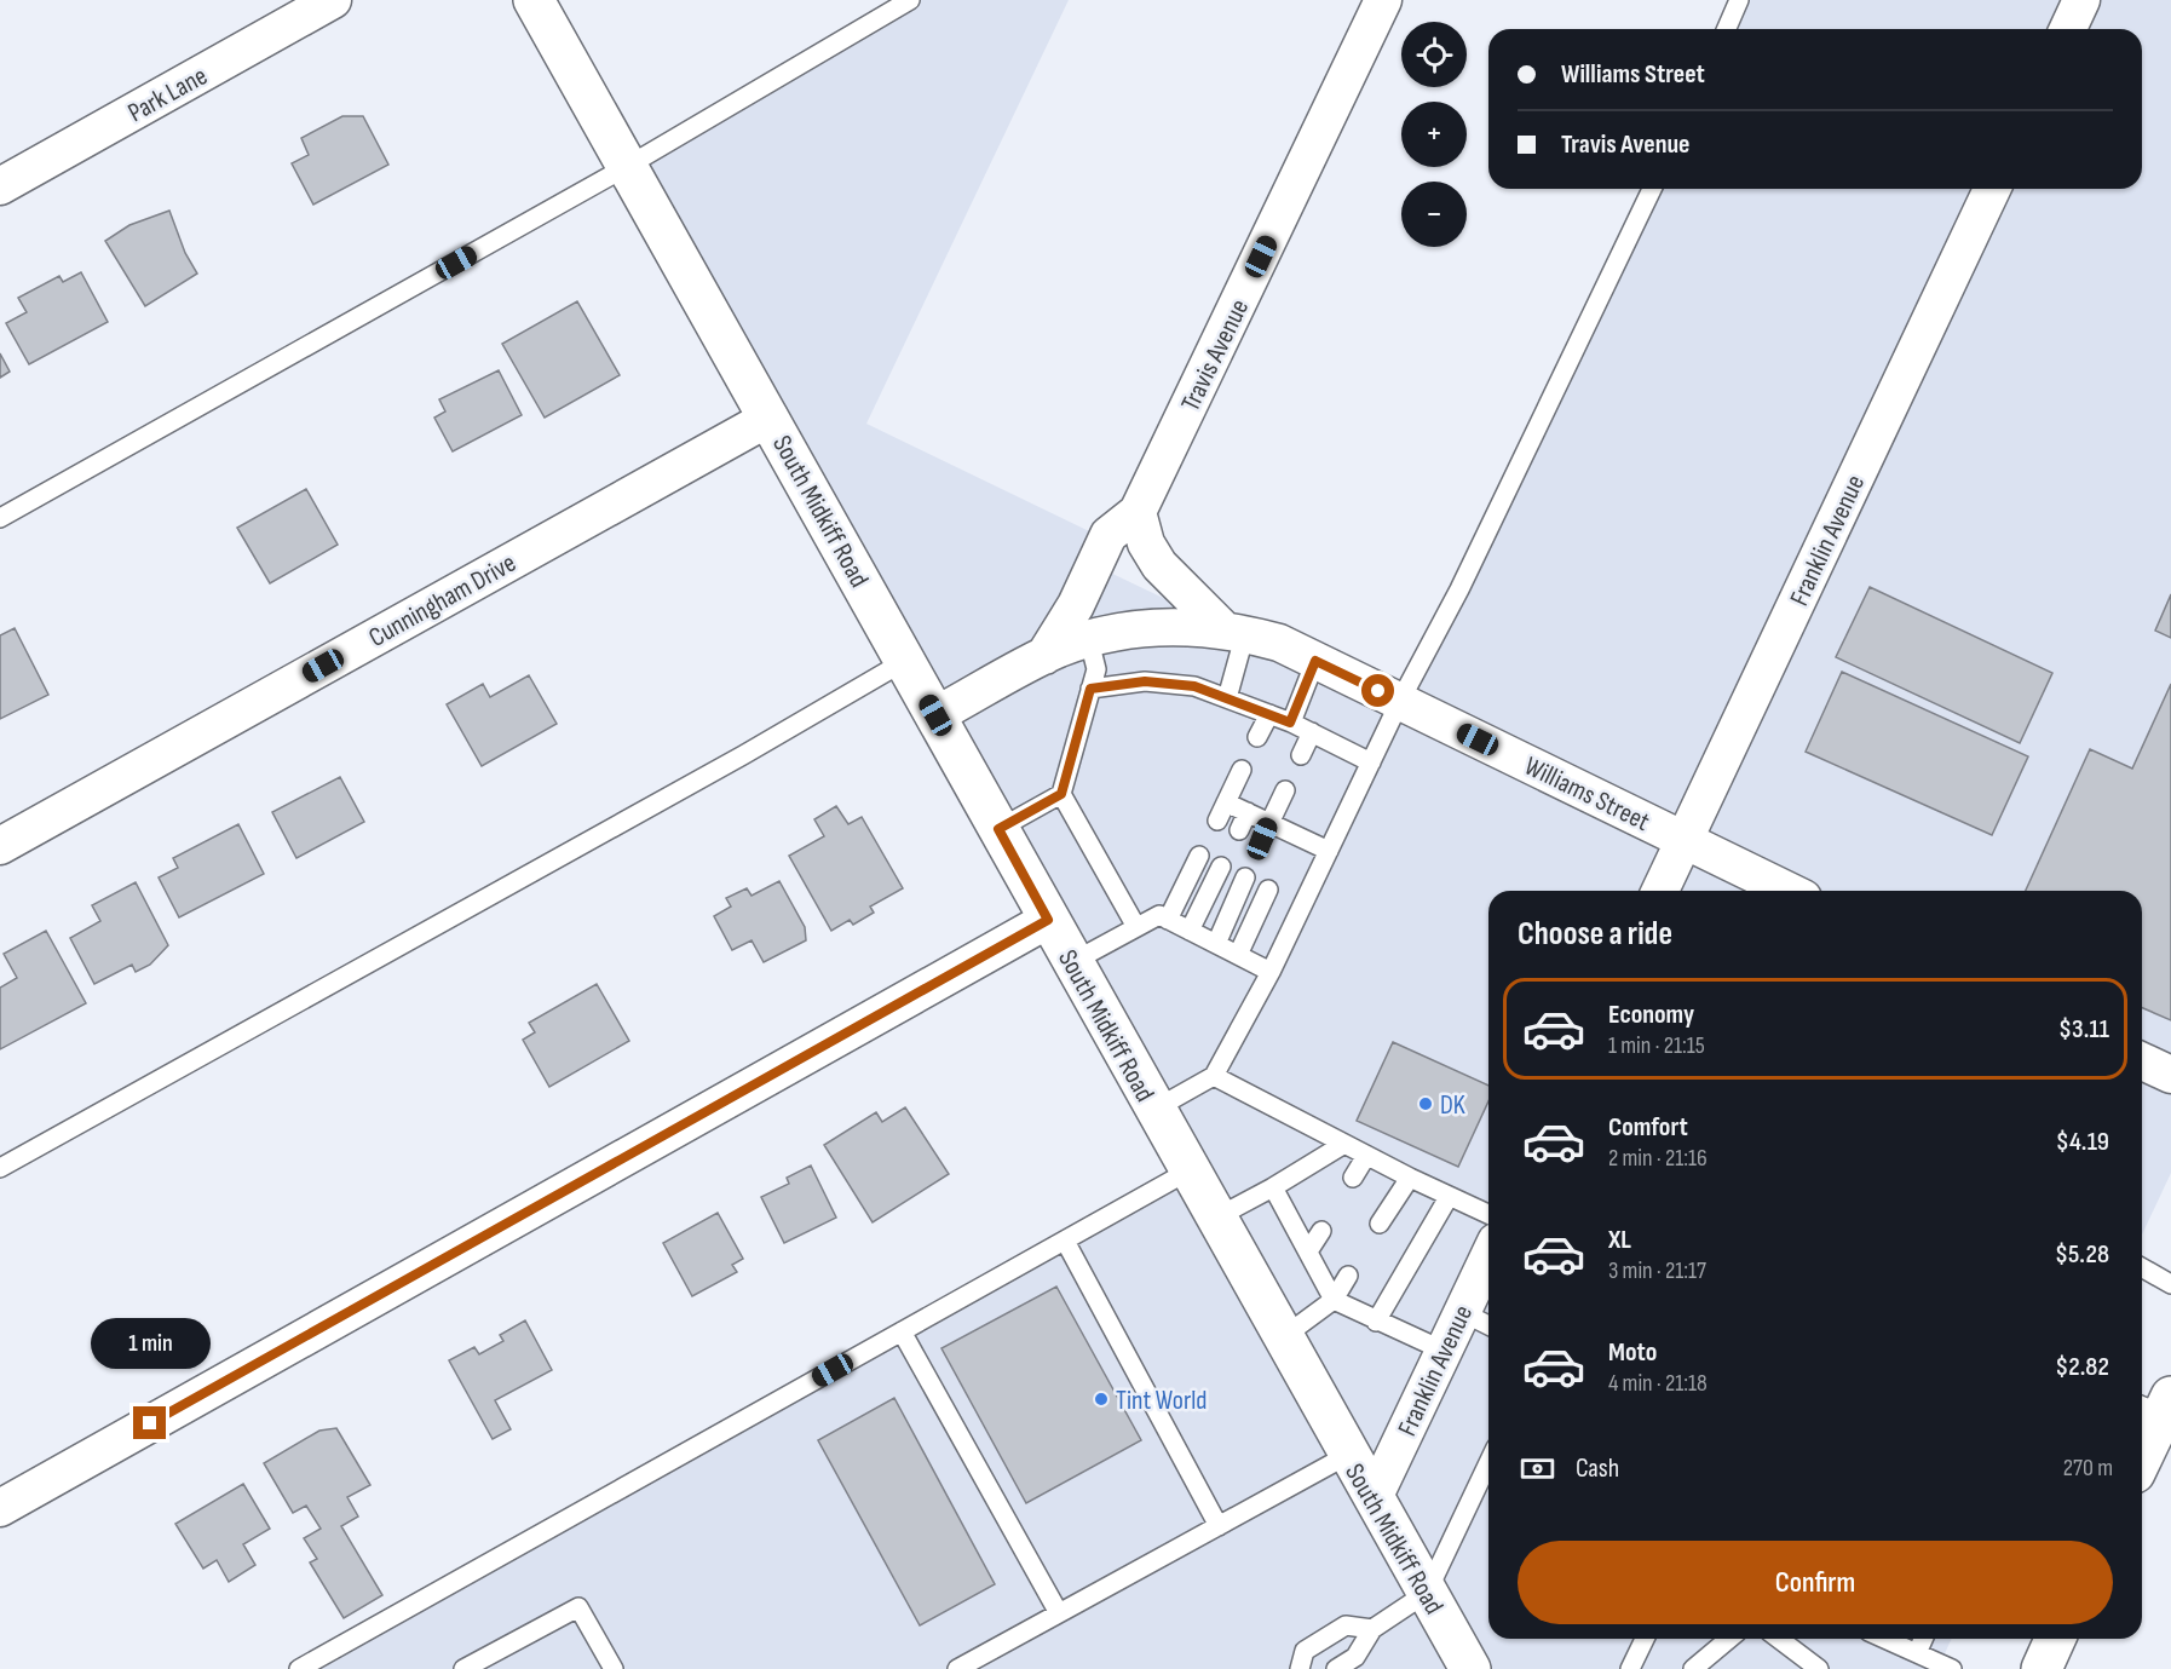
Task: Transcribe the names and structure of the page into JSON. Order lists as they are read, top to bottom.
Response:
{
  "streets": {
    "main road": ["South Midkiff Road"],
    "street": [
      "Park Lane",
      "Travis Avenue",
      "Franklin Avenue",
      "Cunningham Drive",
      "Williams Street"
    ]
  },
  "crossings": [
    ["Travis Avenue", "South Midkiff Road"],
    ["Travis Avenue", "Williams Street"],
    ["South Midkiff Road", "Franklin Avenue"],
    ["South Midkiff Road", "Cunningham Drive"],
    ["Franklin Avenue", "Williams Street"]
  ],
  "places": ["DK", "Tint World"],
  "page": {
    "map_buttons": ["+", "−"],
    "banner": ["Williams Street", "Travis Avenue"],
    "heading": "Choose a ride",
    "list": [
      {
        "name": "Economy",
        "note": "1 min · 21:15",
        "value": "$3.11"
      },
      {
        "name": "Comfort",
        "note": "2 min · 21:16",
        "value": "$4.19"
      },
      {
        "name": "XL",
        "note": "3 min · 21:17",
        "value": "$5.28"
      },
      {
        "name": "Moto",
        "note": "4 min · 21:18",
        "value": "$2.82"
      }
    ],
    "bubble": "1 min",
    "pay": ["Cash", "270 m"],
    "buttons": "Confirm"
  }
}
